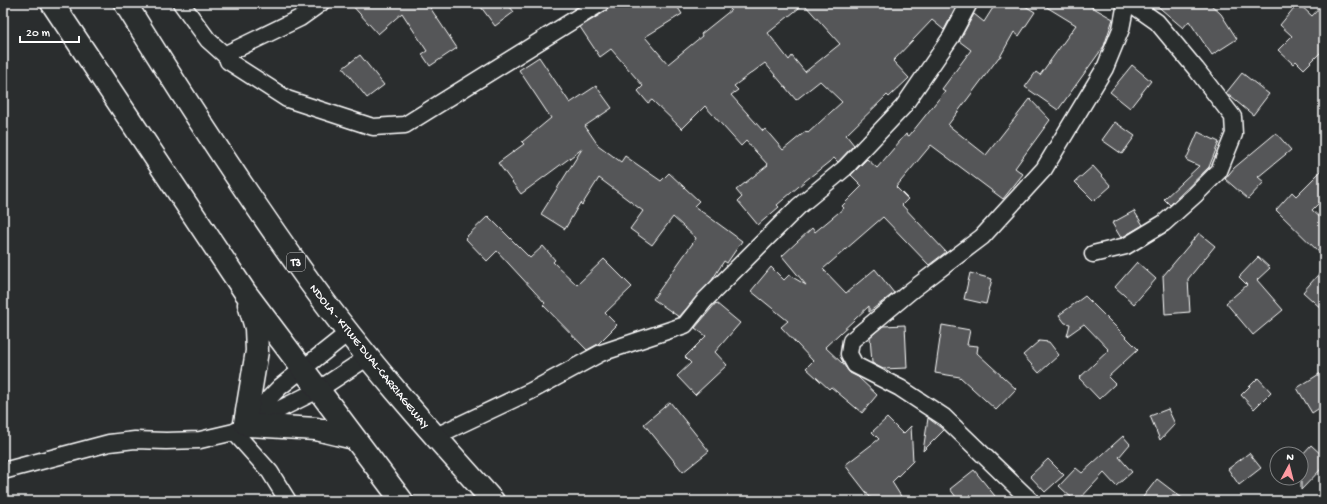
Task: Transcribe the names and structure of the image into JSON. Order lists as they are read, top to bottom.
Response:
{
  "streets": {
    "highway": ["T3", "NDOLA - KITWE DUAL-CARRIAGEWAY"]
  },
  "scale_bar": "20 m",
  "north": "top"
}
